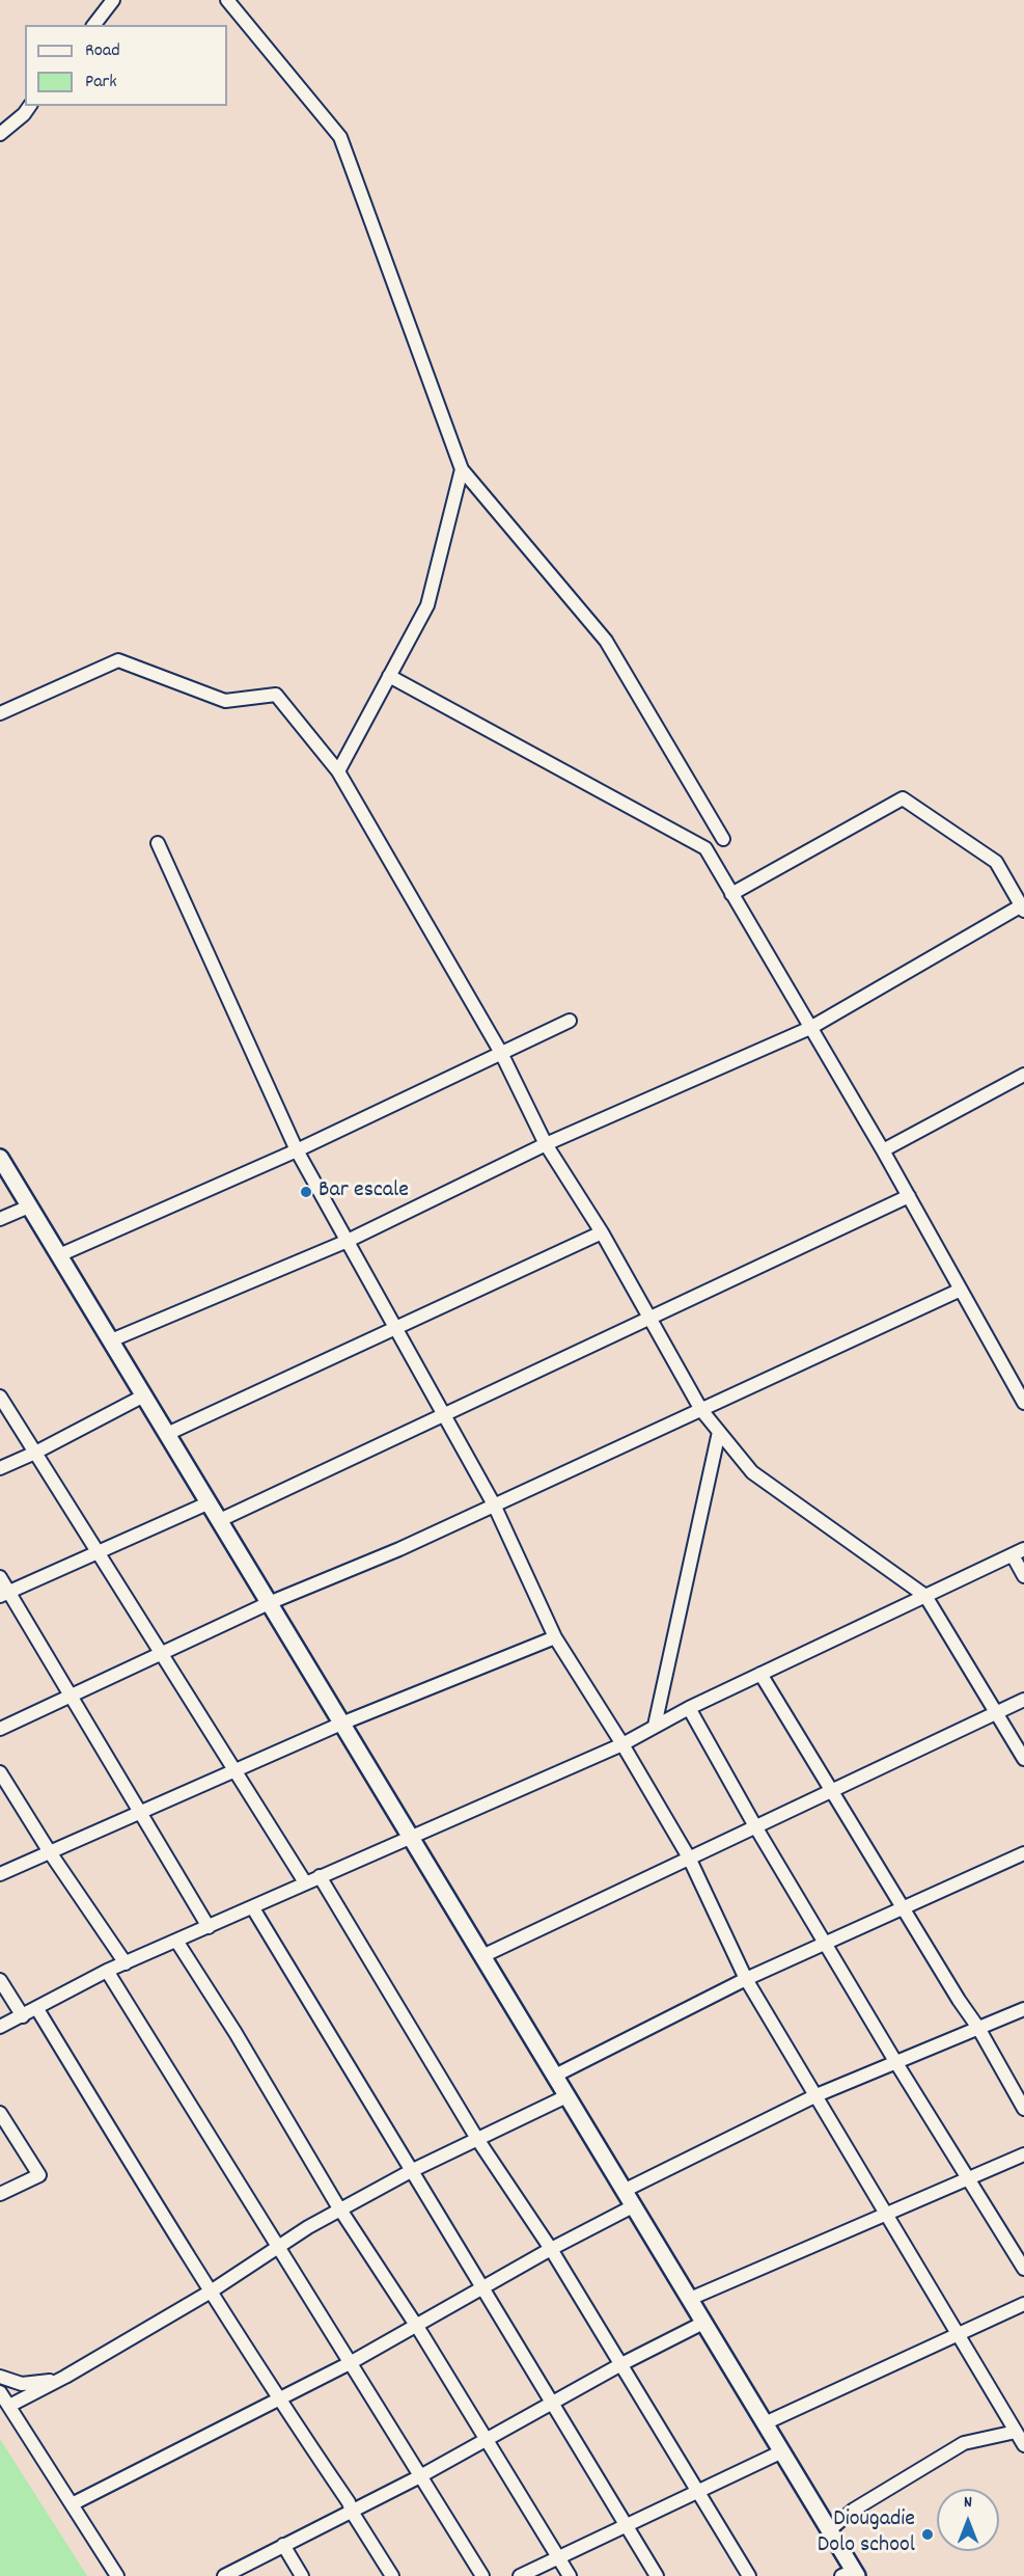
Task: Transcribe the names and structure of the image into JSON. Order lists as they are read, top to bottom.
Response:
{
  "places": ["Bar escale", "Diougadie Dolo school"],
  "legend": ["Road", "Park"],
  "north": "top"
}
